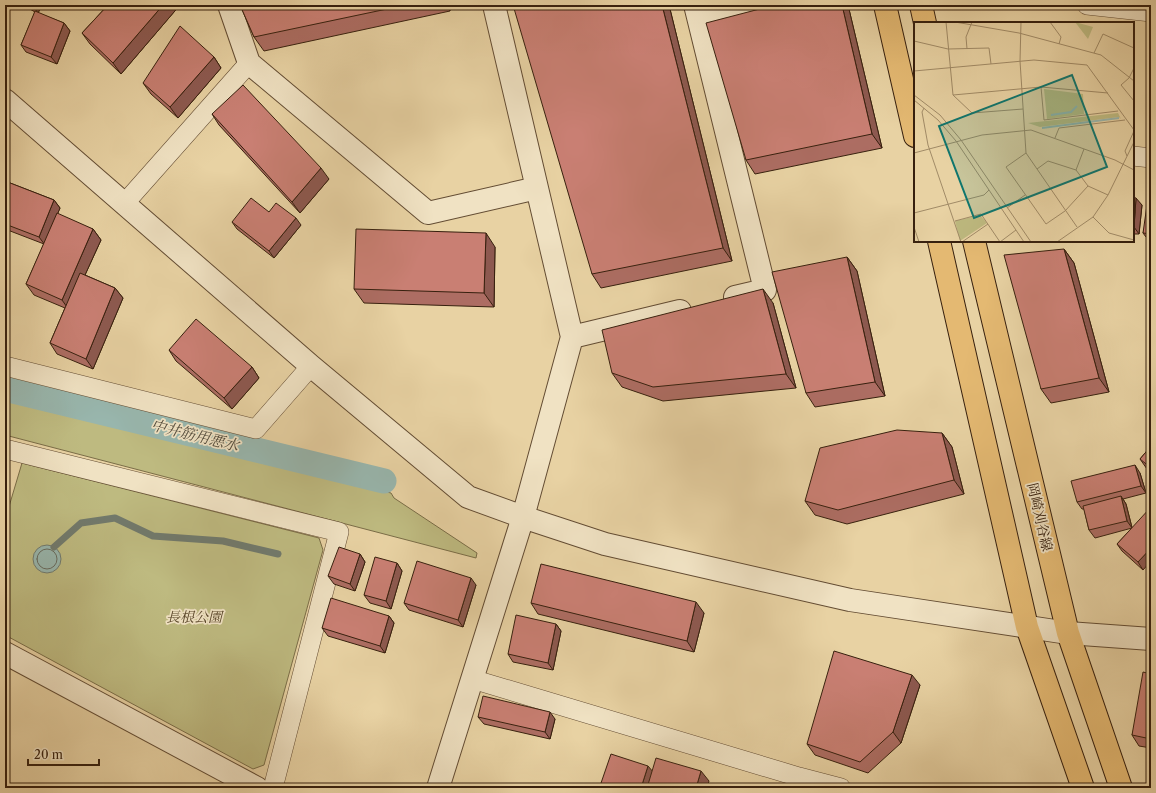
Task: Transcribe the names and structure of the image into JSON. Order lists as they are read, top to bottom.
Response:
{
  "streets": {
    "main road": ["岡崎刈谷線"]
  },
  "water": ["中井筋用悪水"],
  "parks": ["長根公園"],
  "scale_bar": "20 m"
}
